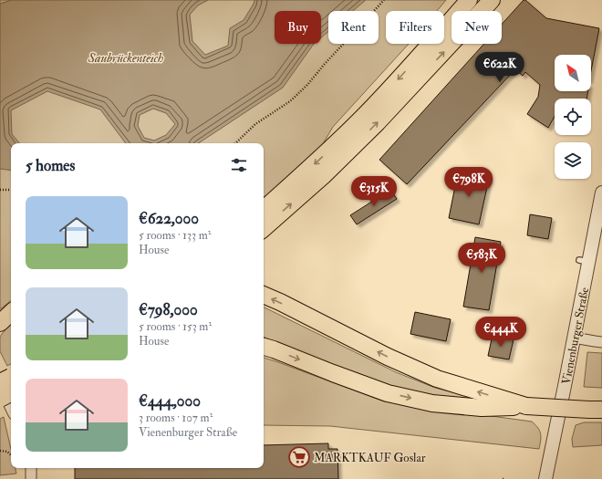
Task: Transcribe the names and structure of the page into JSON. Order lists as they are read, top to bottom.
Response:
{
  "streets": {
    "street": ["Vienenburger Straße"]
  },
  "water": ["Saubrückenteich"],
  "places": {
    "supermarket": ["MARKTKAUF Goslar"]
  },
  "north": "top left",
  "page": {
    "chip": [
      "Buy",
      "Rent",
      "Filters",
      "New"
    ],
    "price": [
      "€622K",
      "€798K",
      "€315K",
      "€583K",
      "€444K"
    ],
    "heading": "5 homes",
    "list": [
      {
        "name": "€622,000",
        "note": "5 rooms · 133 m² · House"
      },
      {
        "name": "€798,000",
        "note": "5 rooms · 153 m² · House"
      },
      {
        "name": "€444,000",
        "note": "3 rooms · 107 m² · Vienenburger Straße"
      }
    ]
  }
}
